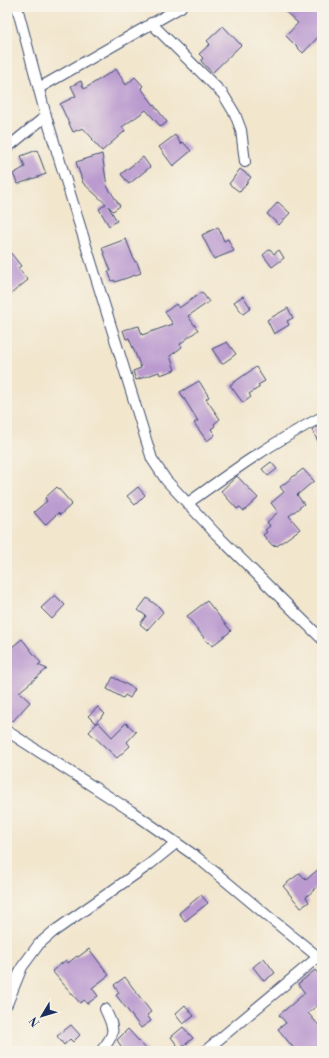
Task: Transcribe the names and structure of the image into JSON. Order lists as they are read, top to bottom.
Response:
{
  "north": "bottom left"
}
